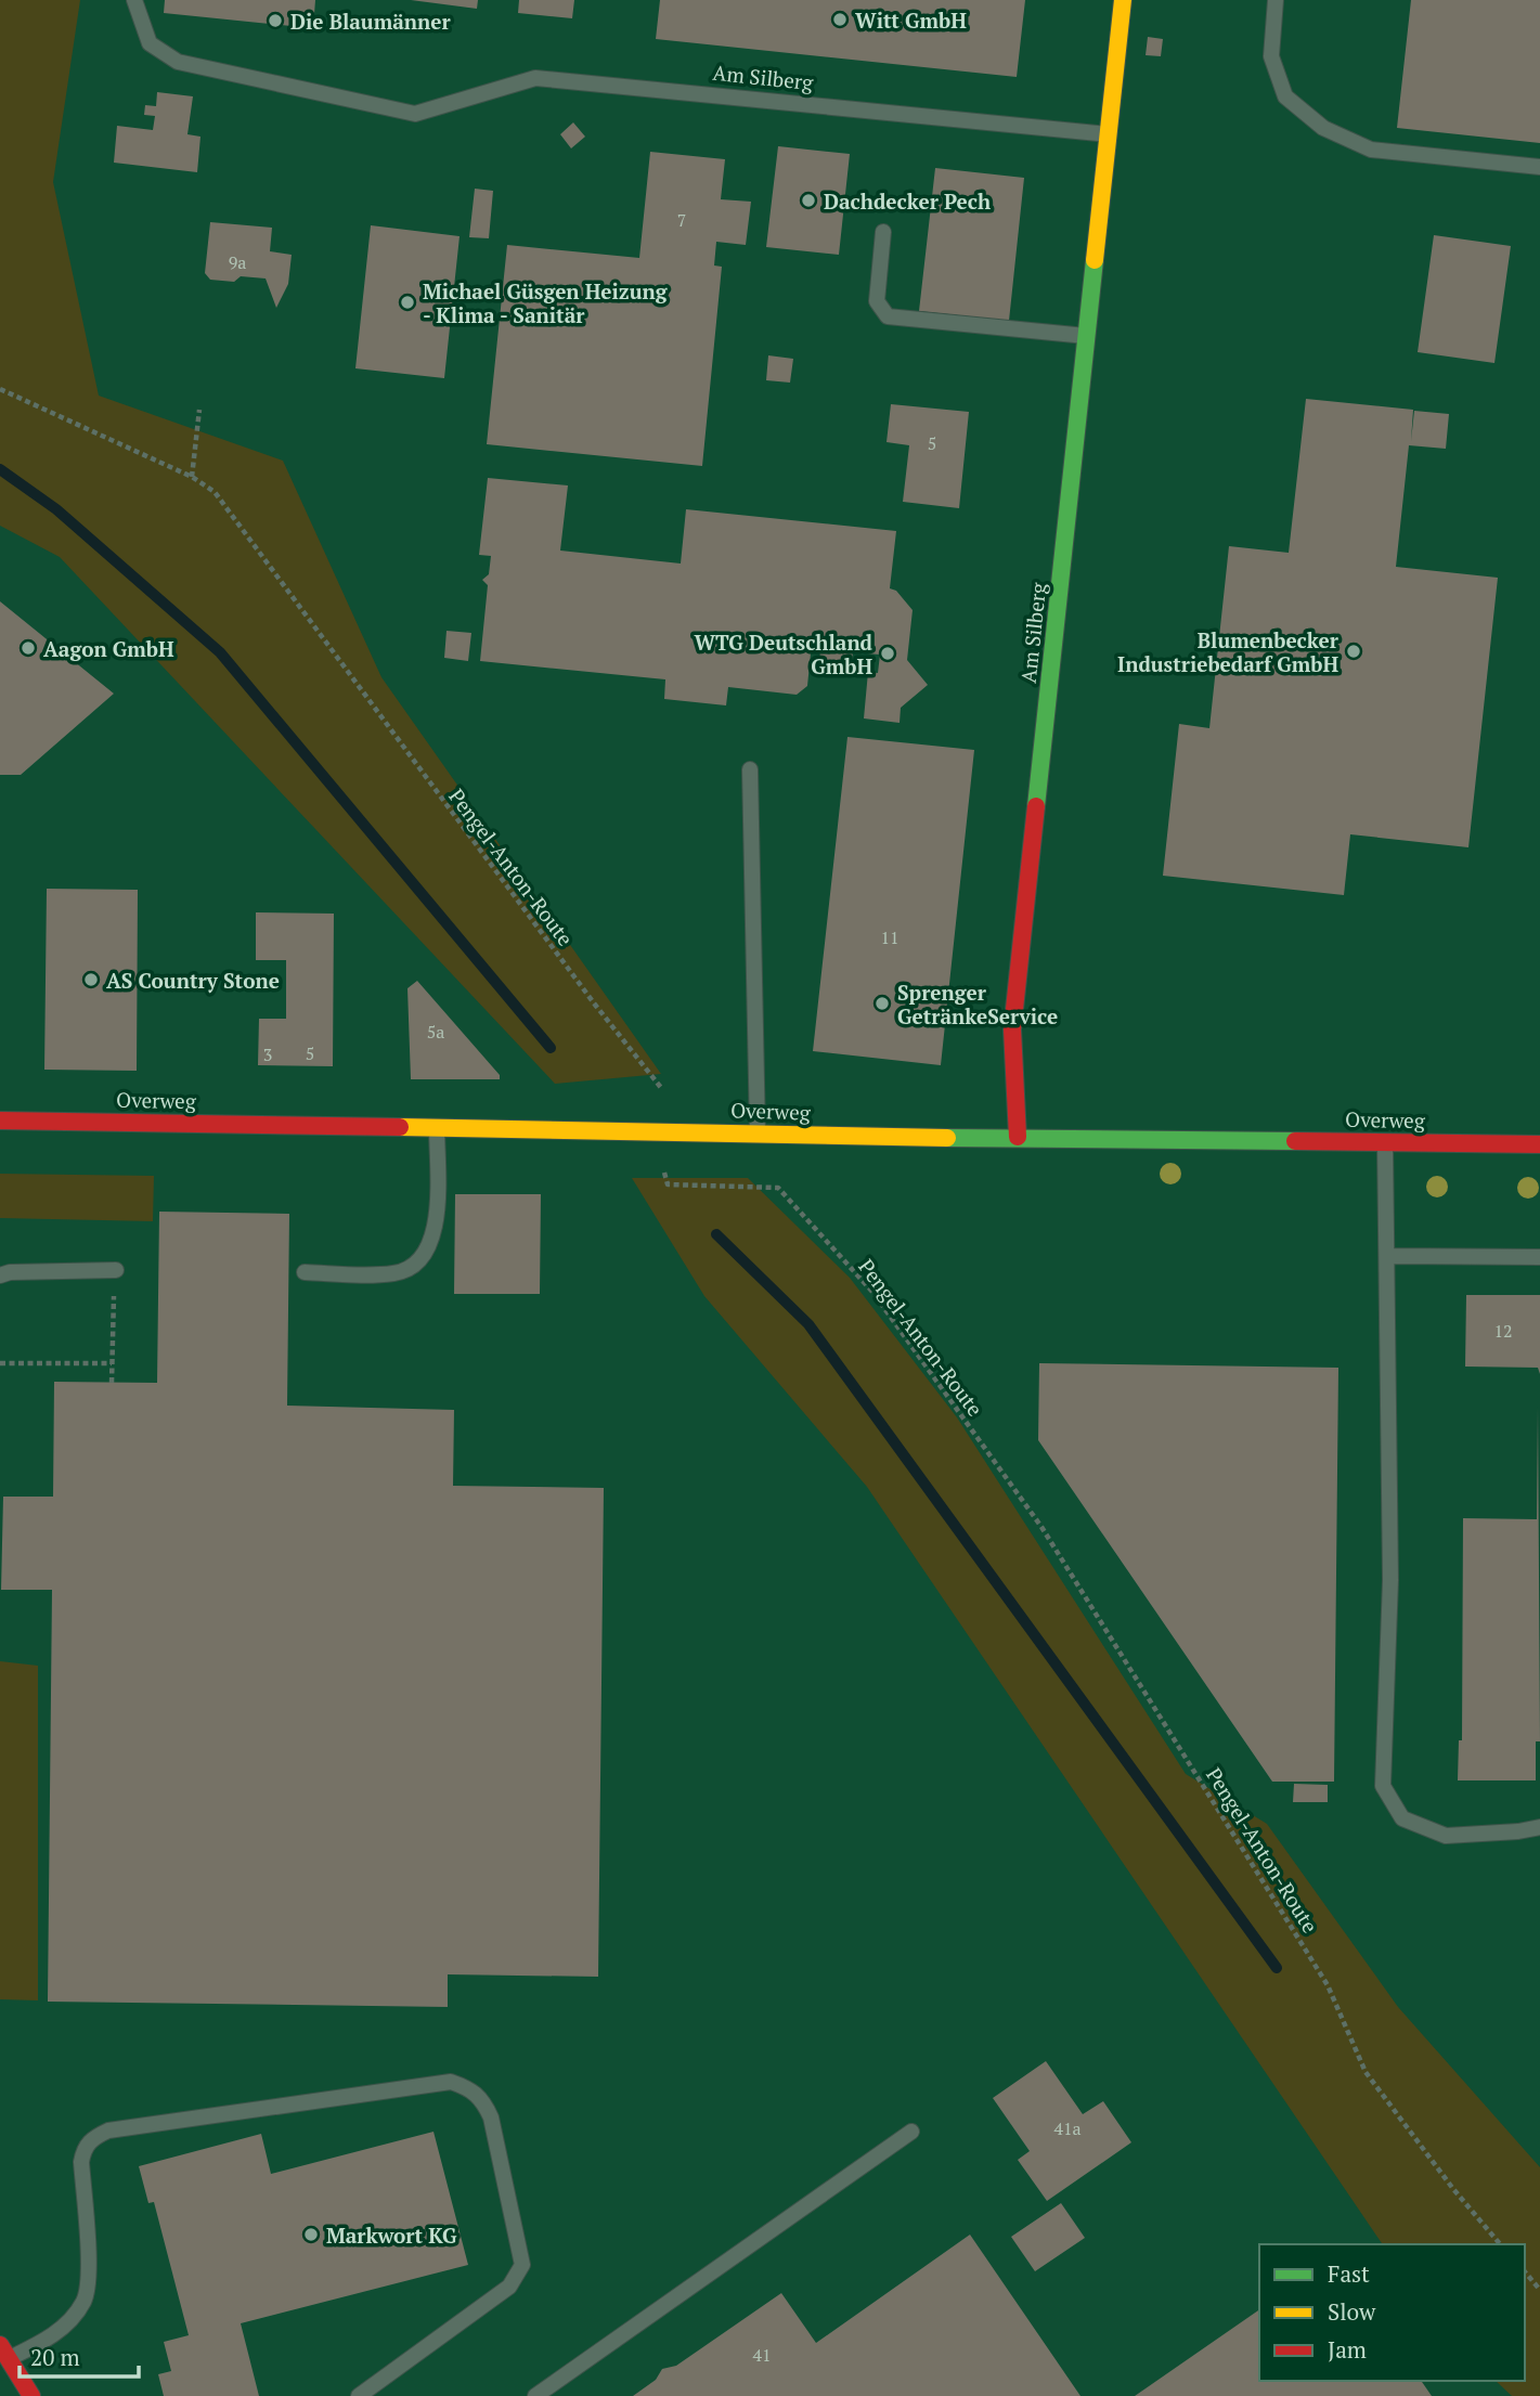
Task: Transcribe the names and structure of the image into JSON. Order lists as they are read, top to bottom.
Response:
{
  "streets": {
    "street": ["Am Silberg", "Overweg"],
    "path": ["Pengel-Anton-Route"]
  },
  "crossings": [
    ["Am Silberg", "Overweg"],
    ["Pengel-Anton-Route", "Overweg"]
  ],
  "places": [
    "Witt GmbH",
    "Die Blaumänner",
    "Dachdecker Pech",
    "Michael Güsgen Heizung - Klima - Sanitär",
    "Aagon GmbH",
    "Blumenbecker Industriebedarf GmbH",
    "WTG Deutschland GmbH",
    "AS Country Stone",
    "Sprenger GetränkeService",
    "Markwort KG"
  ],
  "house_numbers": [
    "7",
    "9a",
    "5",
    "11",
    "5a",
    "5",
    "3",
    "12",
    "41a",
    "41"
  ],
  "legend": ["Fast", "Slow", "Jam"],
  "scale_bar": "20 m"
}
